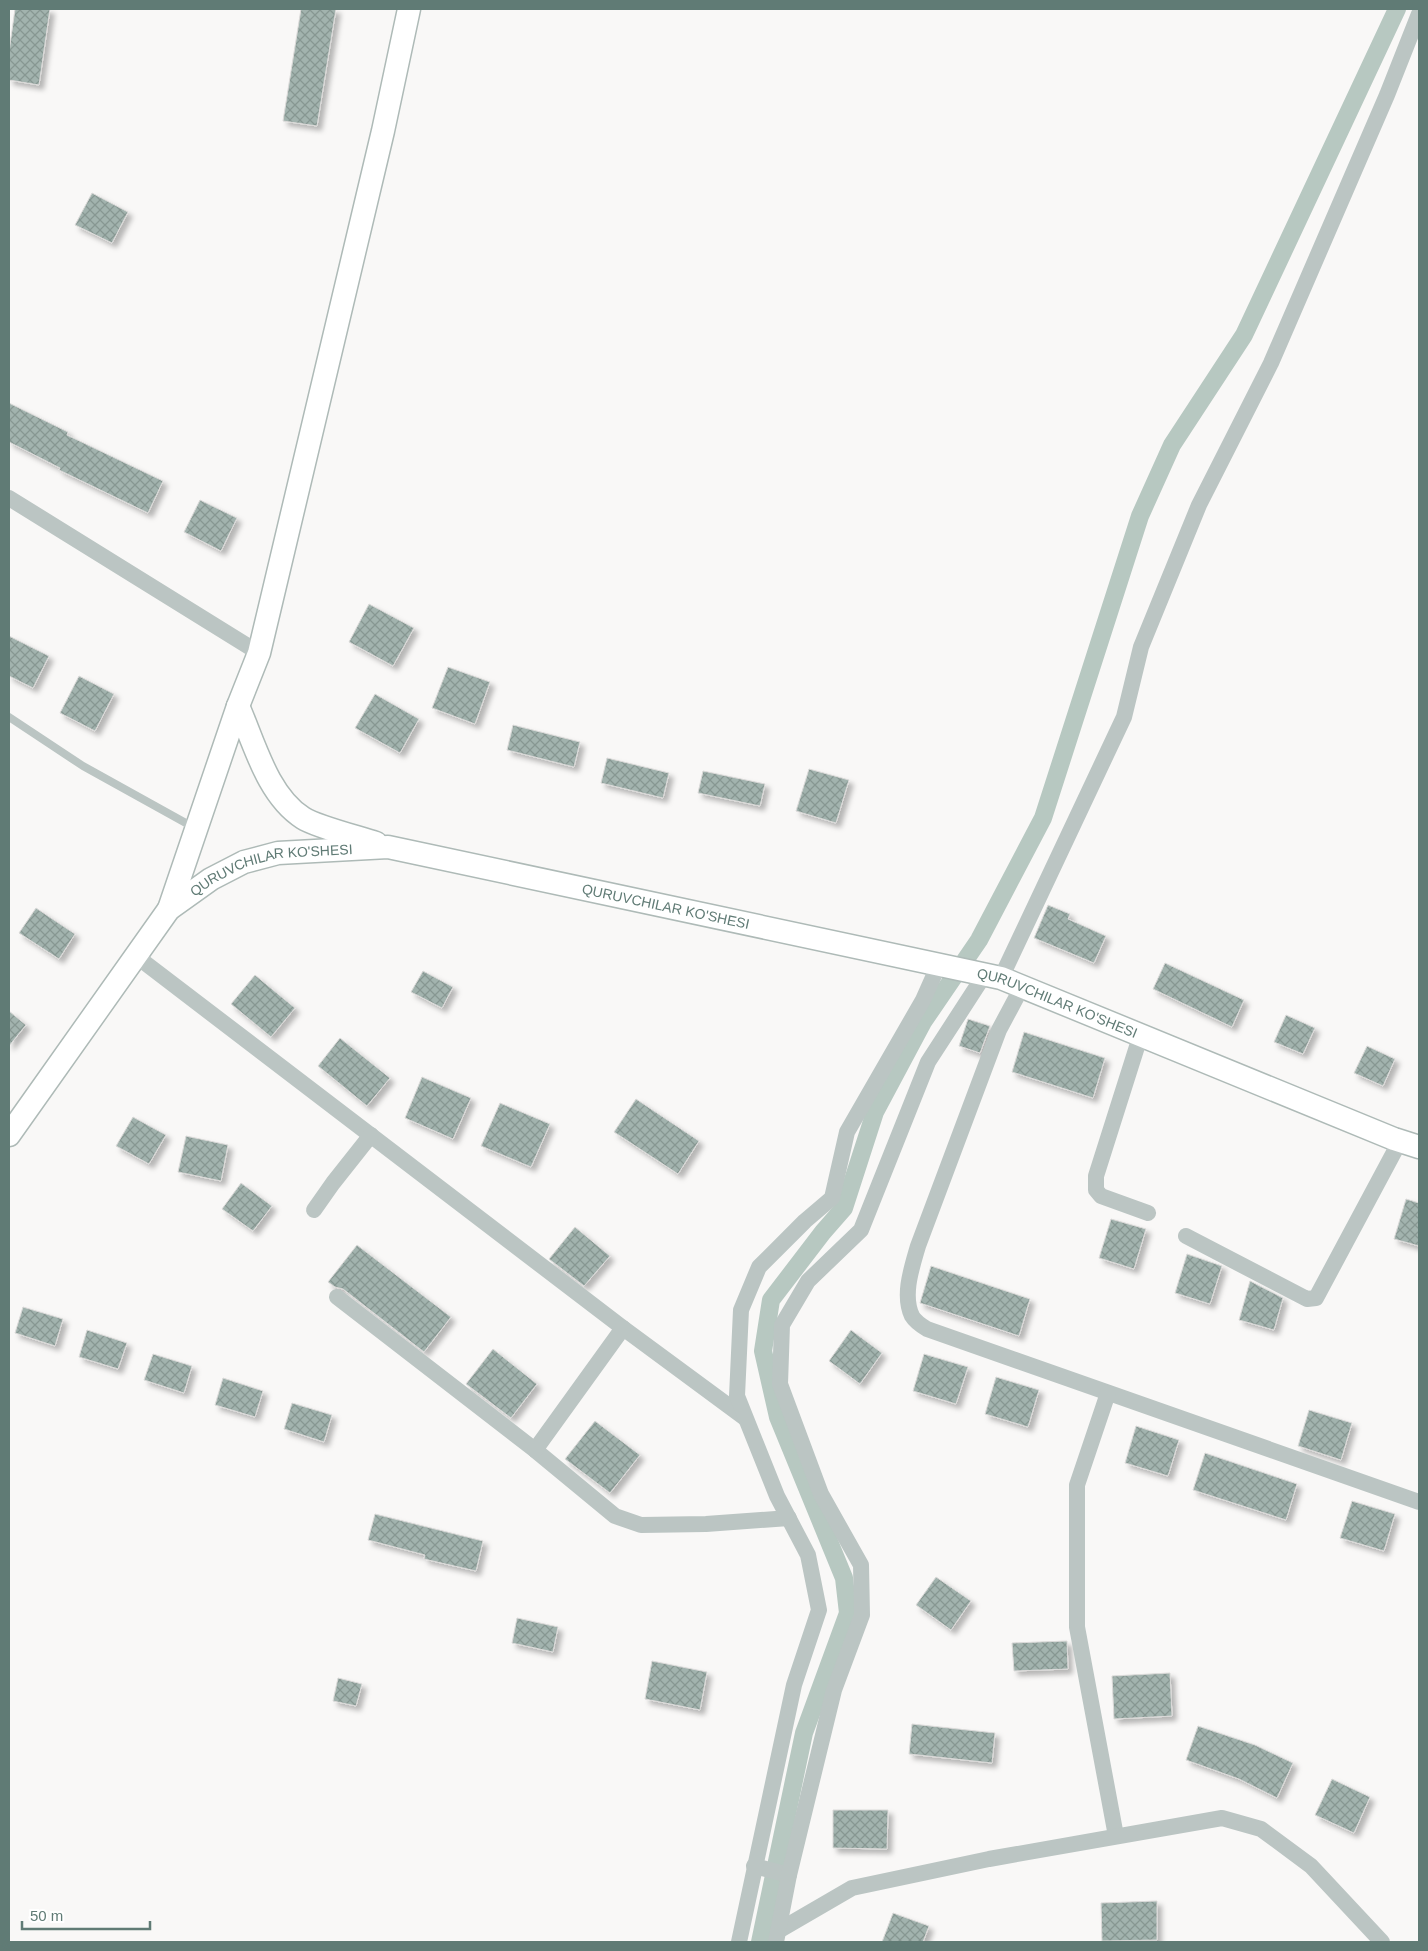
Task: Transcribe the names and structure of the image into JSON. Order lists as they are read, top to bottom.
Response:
{
  "streets": {
    "main road": ["QURUVCHILAR KO'SHESI"]
  },
  "scale_bar": "50 m"
}
